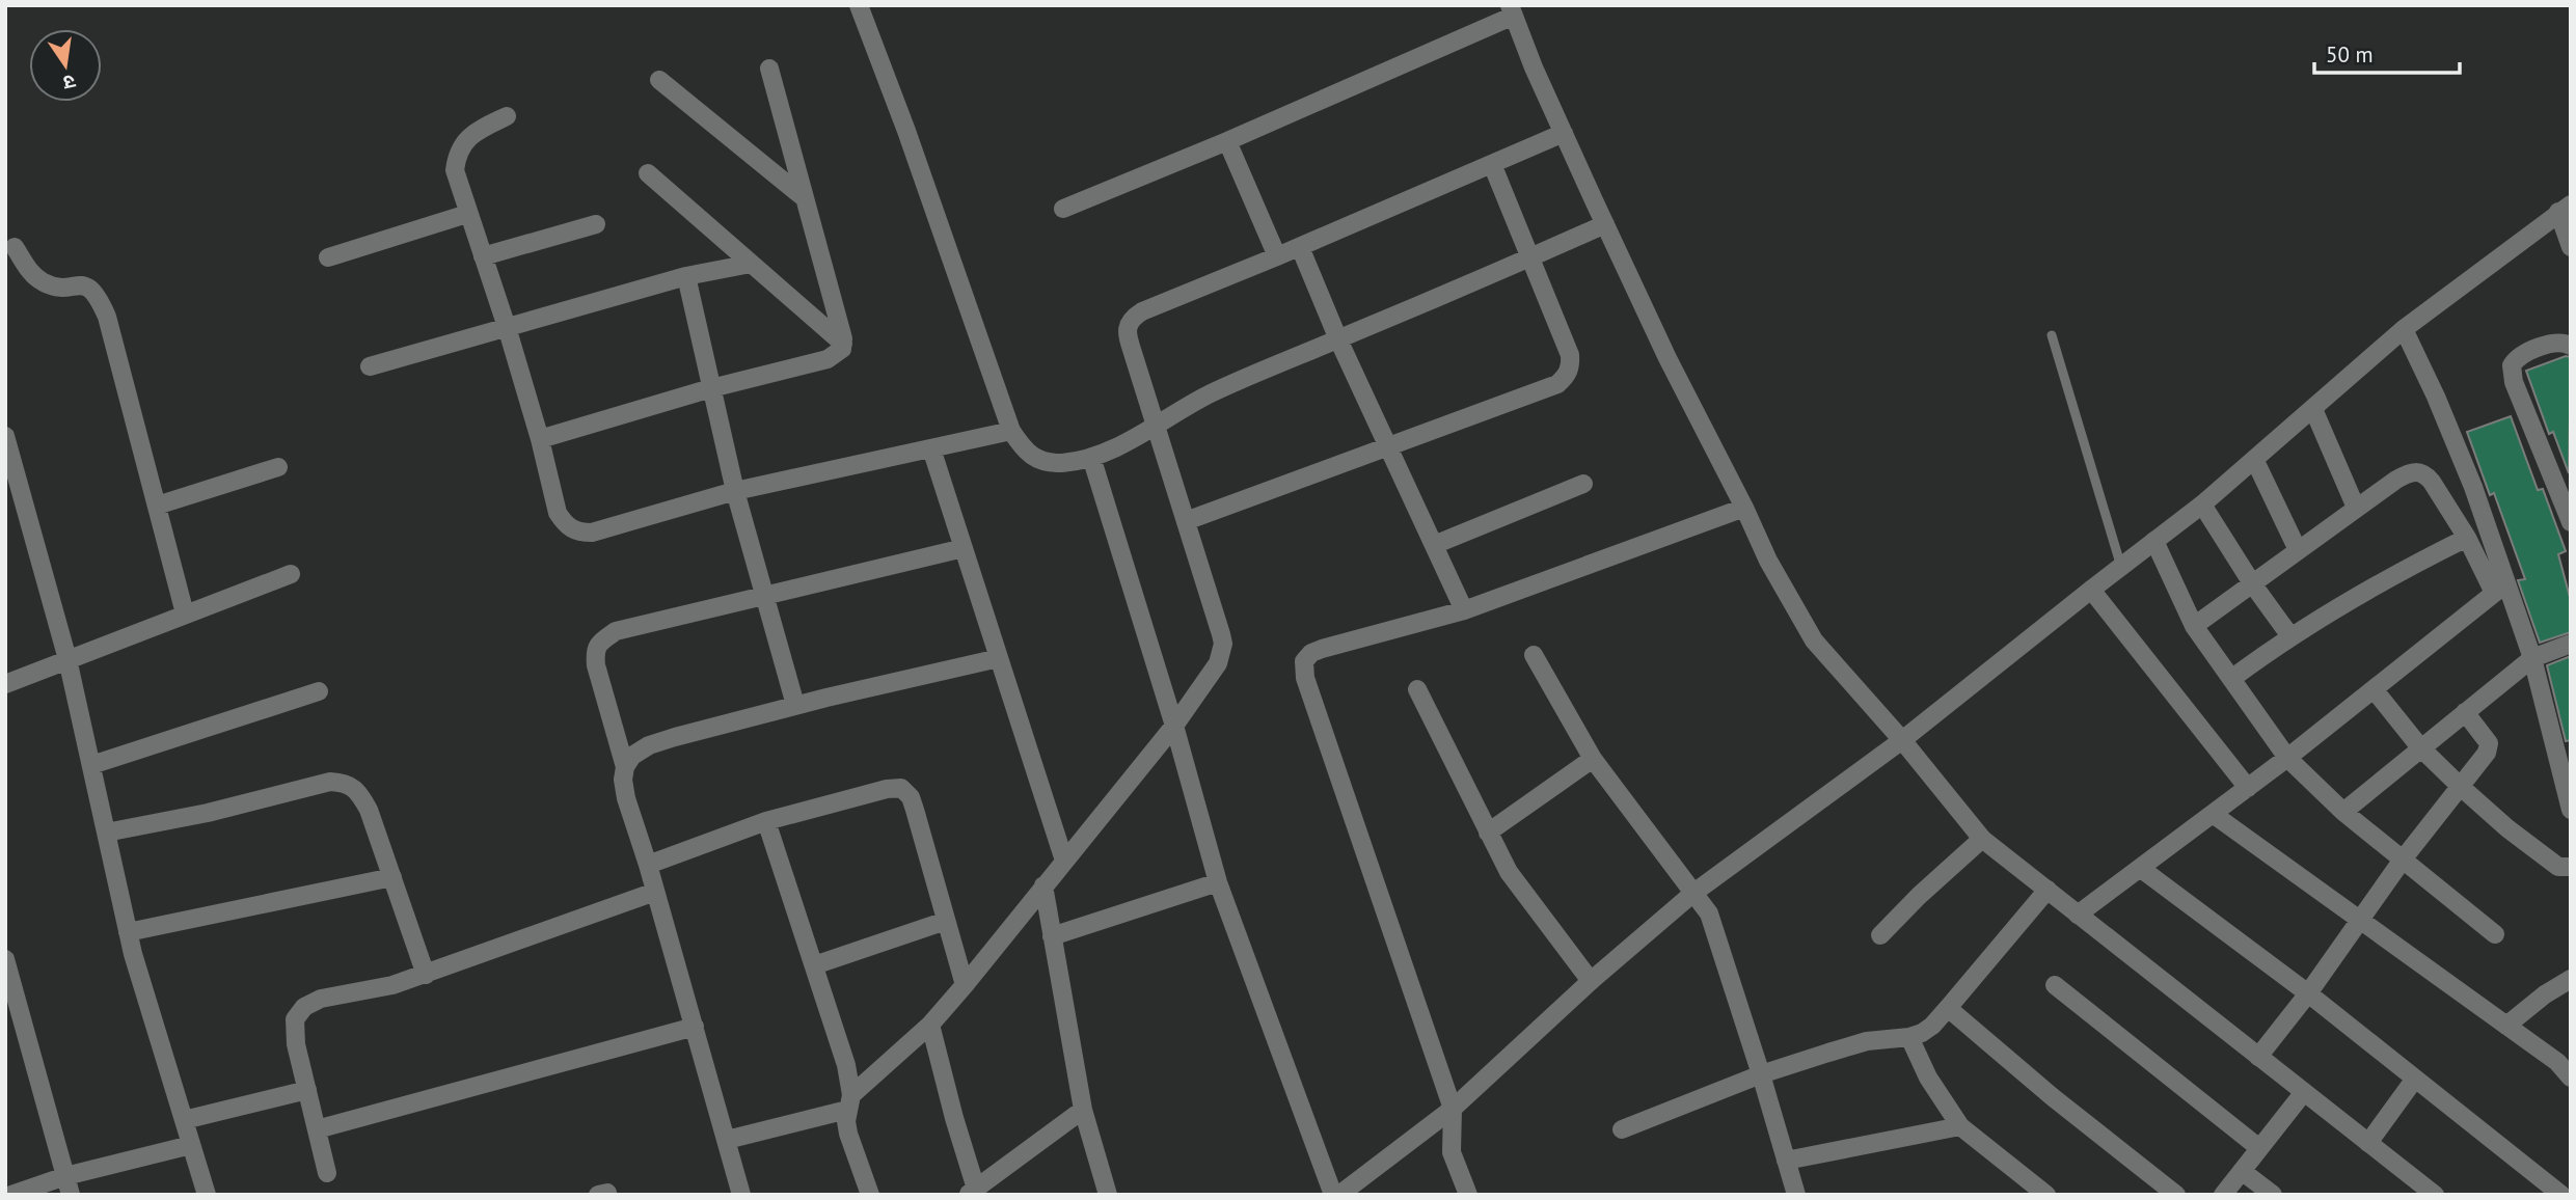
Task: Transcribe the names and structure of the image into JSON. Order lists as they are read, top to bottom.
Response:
{
  "scale_bar": "50 m",
  "north": "bottom"
}
